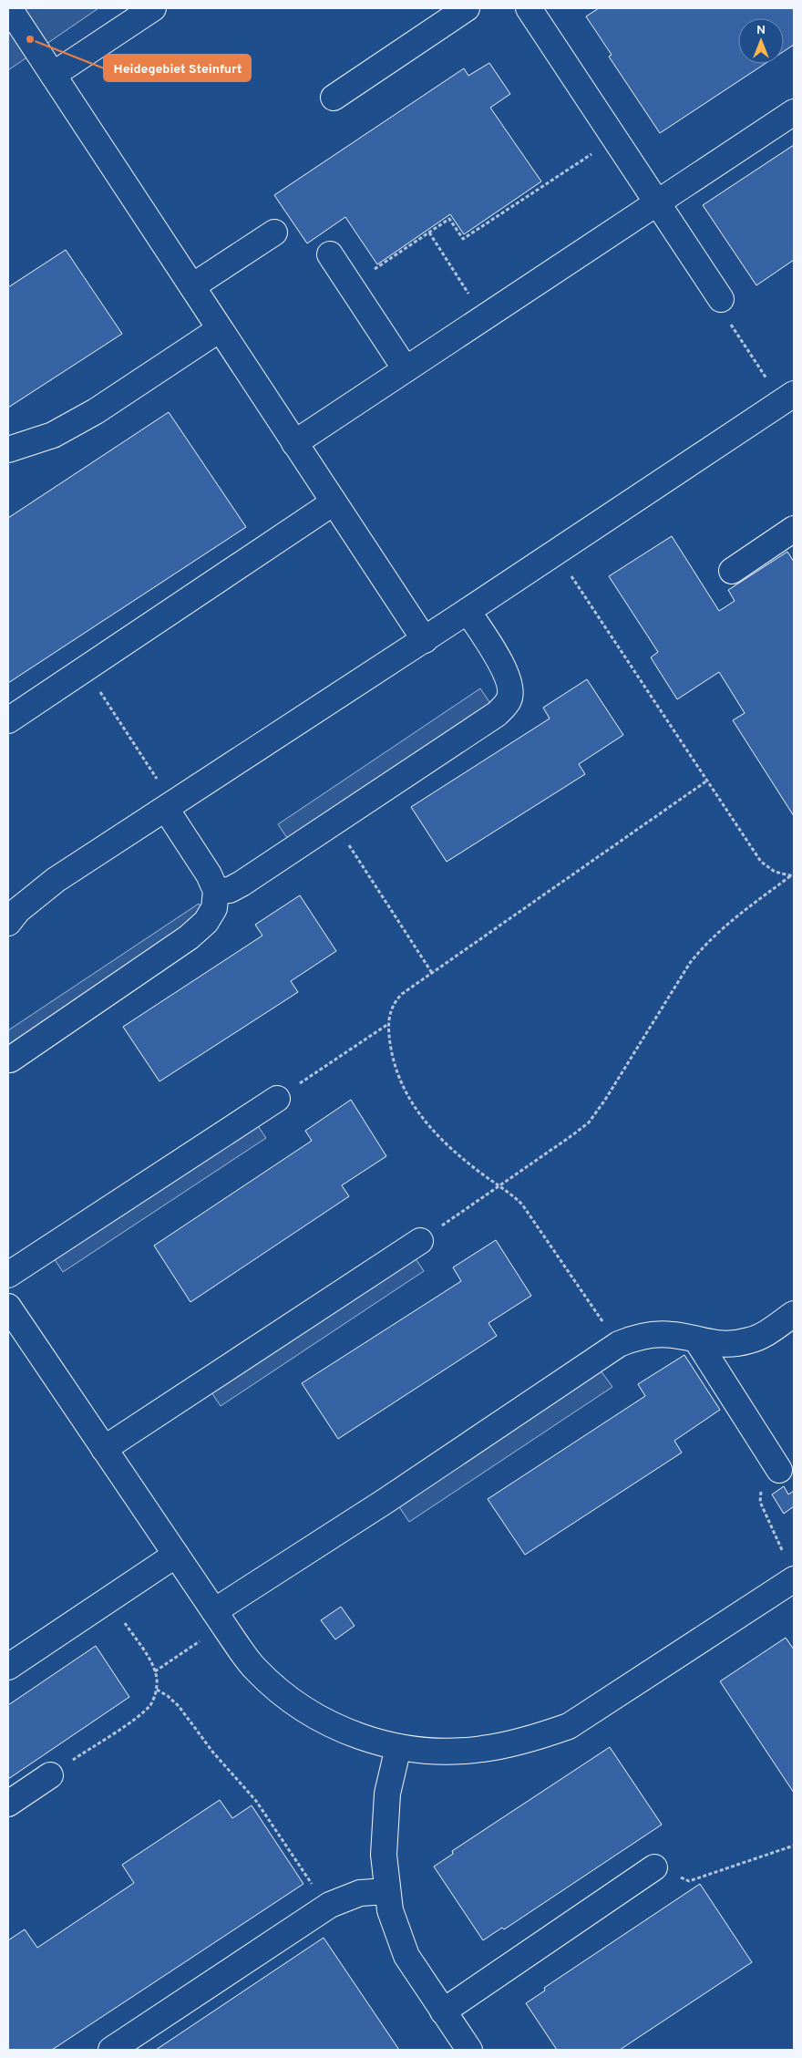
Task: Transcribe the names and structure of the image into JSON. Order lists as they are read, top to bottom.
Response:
{
  "places": ["Heidegebiet Steinfurt"],
  "north": "top"
}
